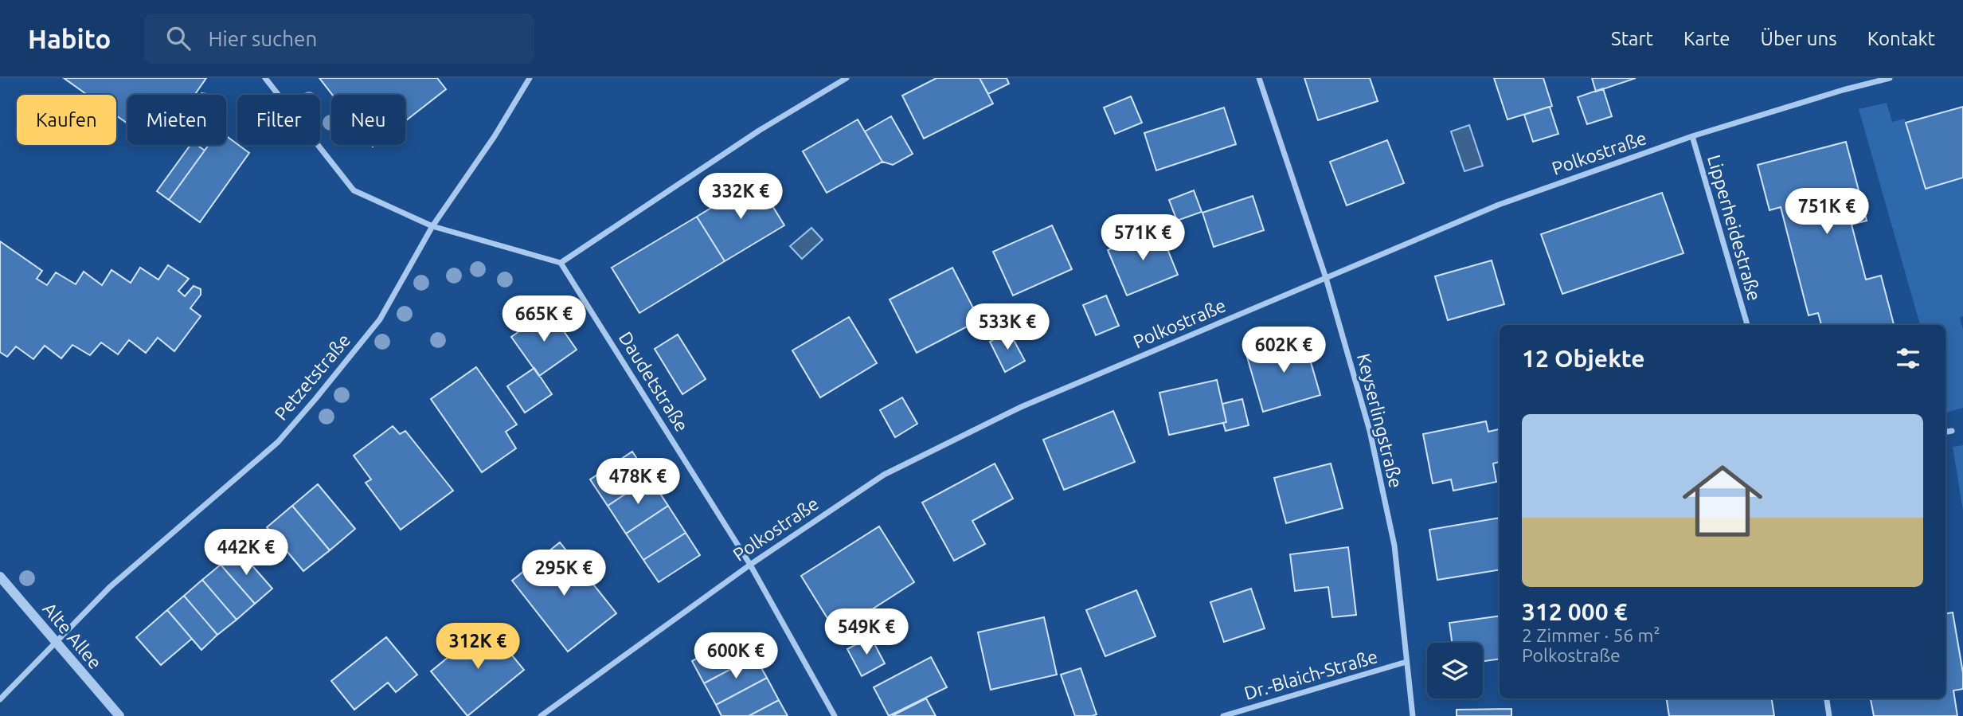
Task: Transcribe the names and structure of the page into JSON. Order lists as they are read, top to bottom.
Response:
{
  "streets": {
    "street": [
      "Polkostraße",
      "Lipperheidestraße",
      "Petzetstraße",
      "Daudetstraße",
      "Keyserlingstraße",
      "Alte Allee",
      "Dr.-Blaich-Straße"
    ]
  },
  "crossings": [
    ["Polkostraße", "Lipperheidestraße"],
    ["Polkostraße", "Daudetstraße"],
    ["Polkostraße", "Keyserlingstraße"],
    ["Petzetstraße", "Alte Allee"],
    ["Keyserlingstraße", "Dr.-Blaich-Straße"]
  ],
  "page": {
    "header": "Habito",
    "search": "Hier suchen",
    "nav": [
      "Start",
      "Karte",
      "Über uns",
      "Kontakt"
    ],
    "chip": [
      "Kaufen",
      "Mieten",
      "Filter",
      "Neu"
    ],
    "price": [
      "332K €",
      "751K €",
      "571K €",
      "665K €",
      "533K €",
      "602K €",
      "478K €",
      "442K €",
      "295K €",
      "549K €",
      "312K €",
      "600K €"
    ],
    "heading": "12 Objekte",
    "list": [
      {
        "name": "312 000 €",
        "note": "2 Zimmer · 56 m² · Polkostraße"
      }
    ]
  }
}
